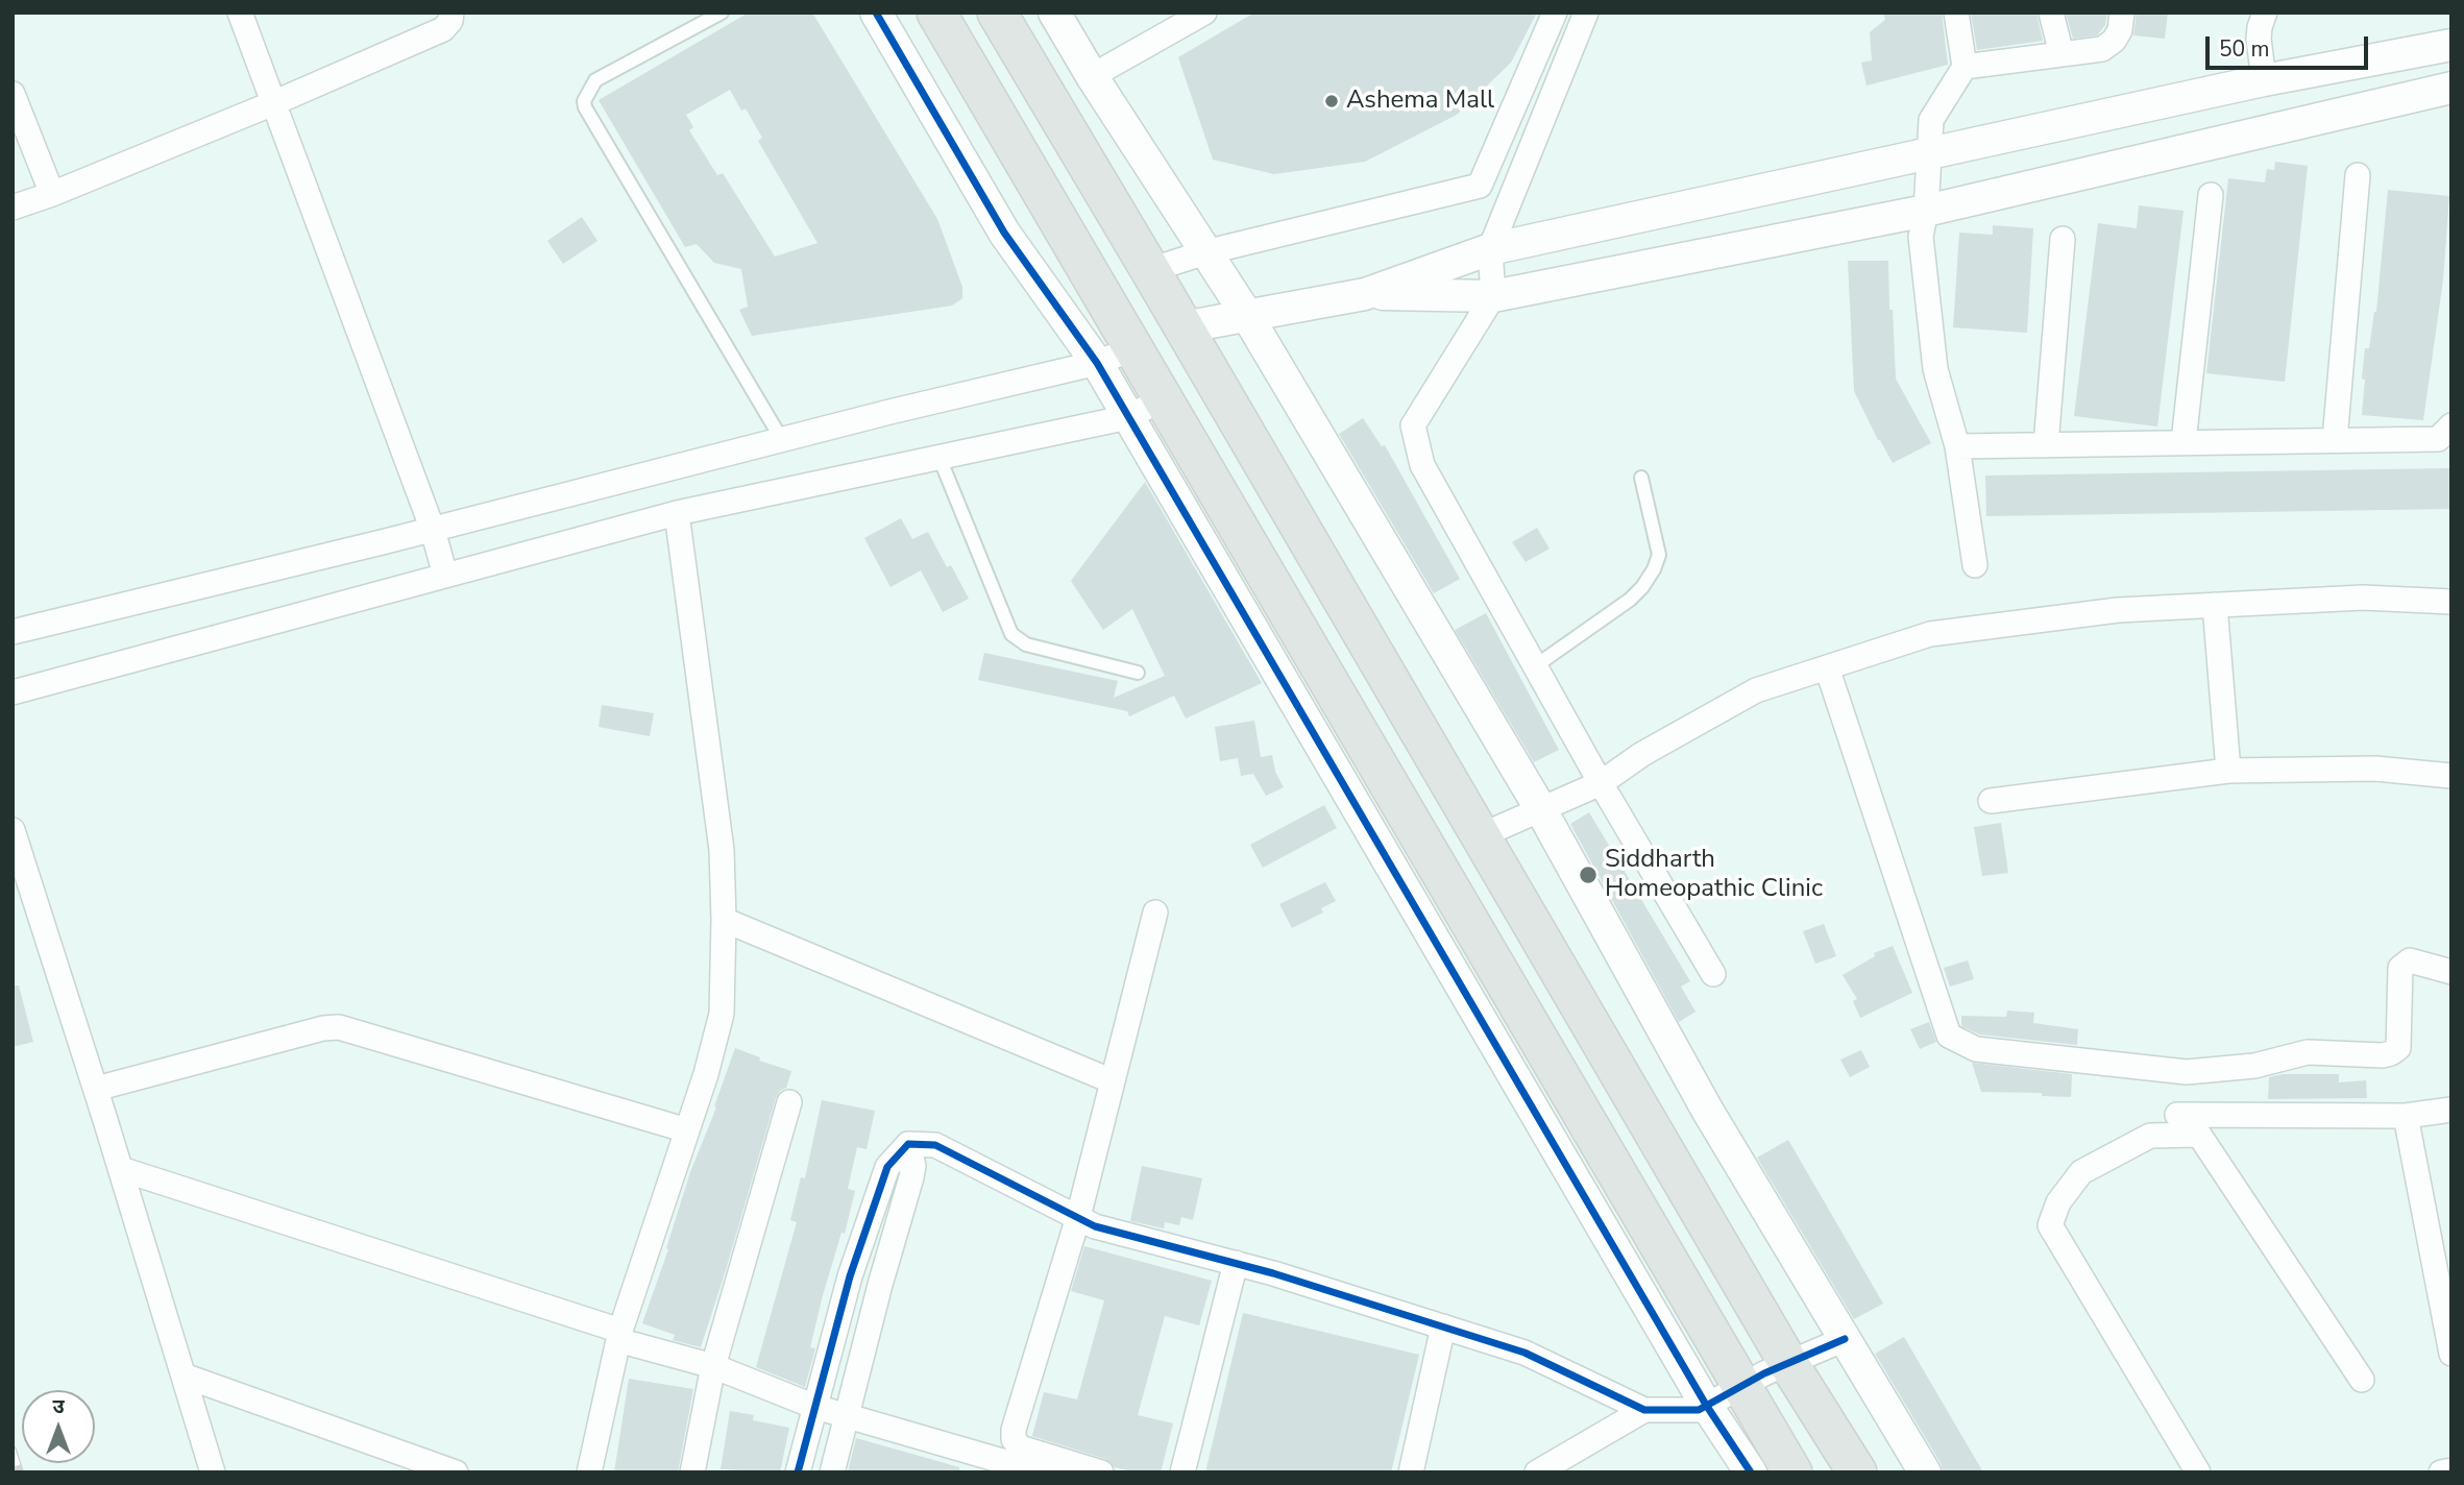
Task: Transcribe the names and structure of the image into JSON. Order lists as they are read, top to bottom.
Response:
{
  "places": ["Ashema Mall", "Siddharth Homeopathic Clinic"],
  "scale_bar": "50 m",
  "north": "top"
}
